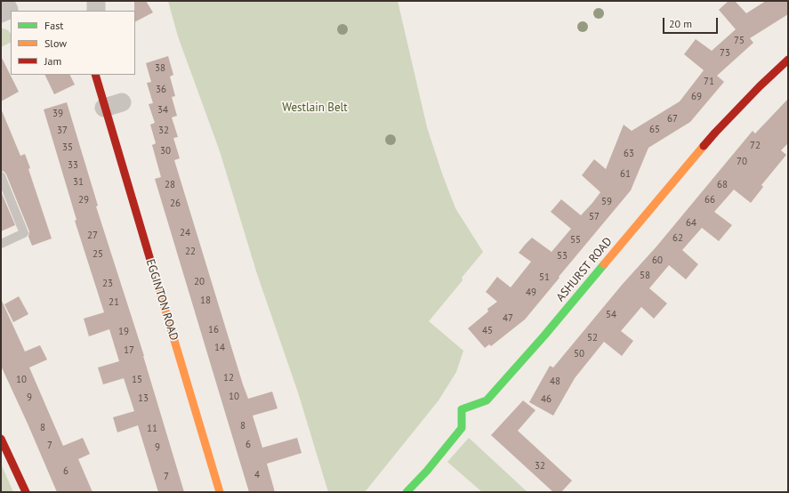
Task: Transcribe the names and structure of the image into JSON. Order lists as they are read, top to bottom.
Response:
{
  "streets": {
    "street": ["ASHURST ROAD", "EGGINTON ROAD"]
  },
  "parks": ["Westlain Belt"],
  "house_numbers": [
    "75",
    "73",
    "38",
    "71",
    "36",
    "69",
    "34",
    "39",
    "67",
    "65",
    "37",
    "32",
    "72",
    "35",
    "30",
    "63",
    "70",
    "33",
    "61",
    "31",
    "28",
    "68",
    "29",
    "66",
    "59",
    "26",
    "57",
    "64",
    "24",
    "27",
    "62",
    "55",
    "22",
    "25",
    "53",
    "60",
    "58",
    "51",
    "20",
    "23",
    "49",
    "18",
    "21",
    "54",
    "47",
    "16",
    "45",
    "19",
    "52",
    "14",
    "17",
    "50",
    "12",
    "10",
    "15",
    "48",
    "10",
    "9",
    "13",
    "46",
    "8",
    "8",
    "11",
    "6",
    "7",
    "9",
    "32",
    "6",
    "4",
    "7"
  ],
  "legend": ["Fast", "Slow", "Jam"],
  "scale_bar": "20 m"
}
